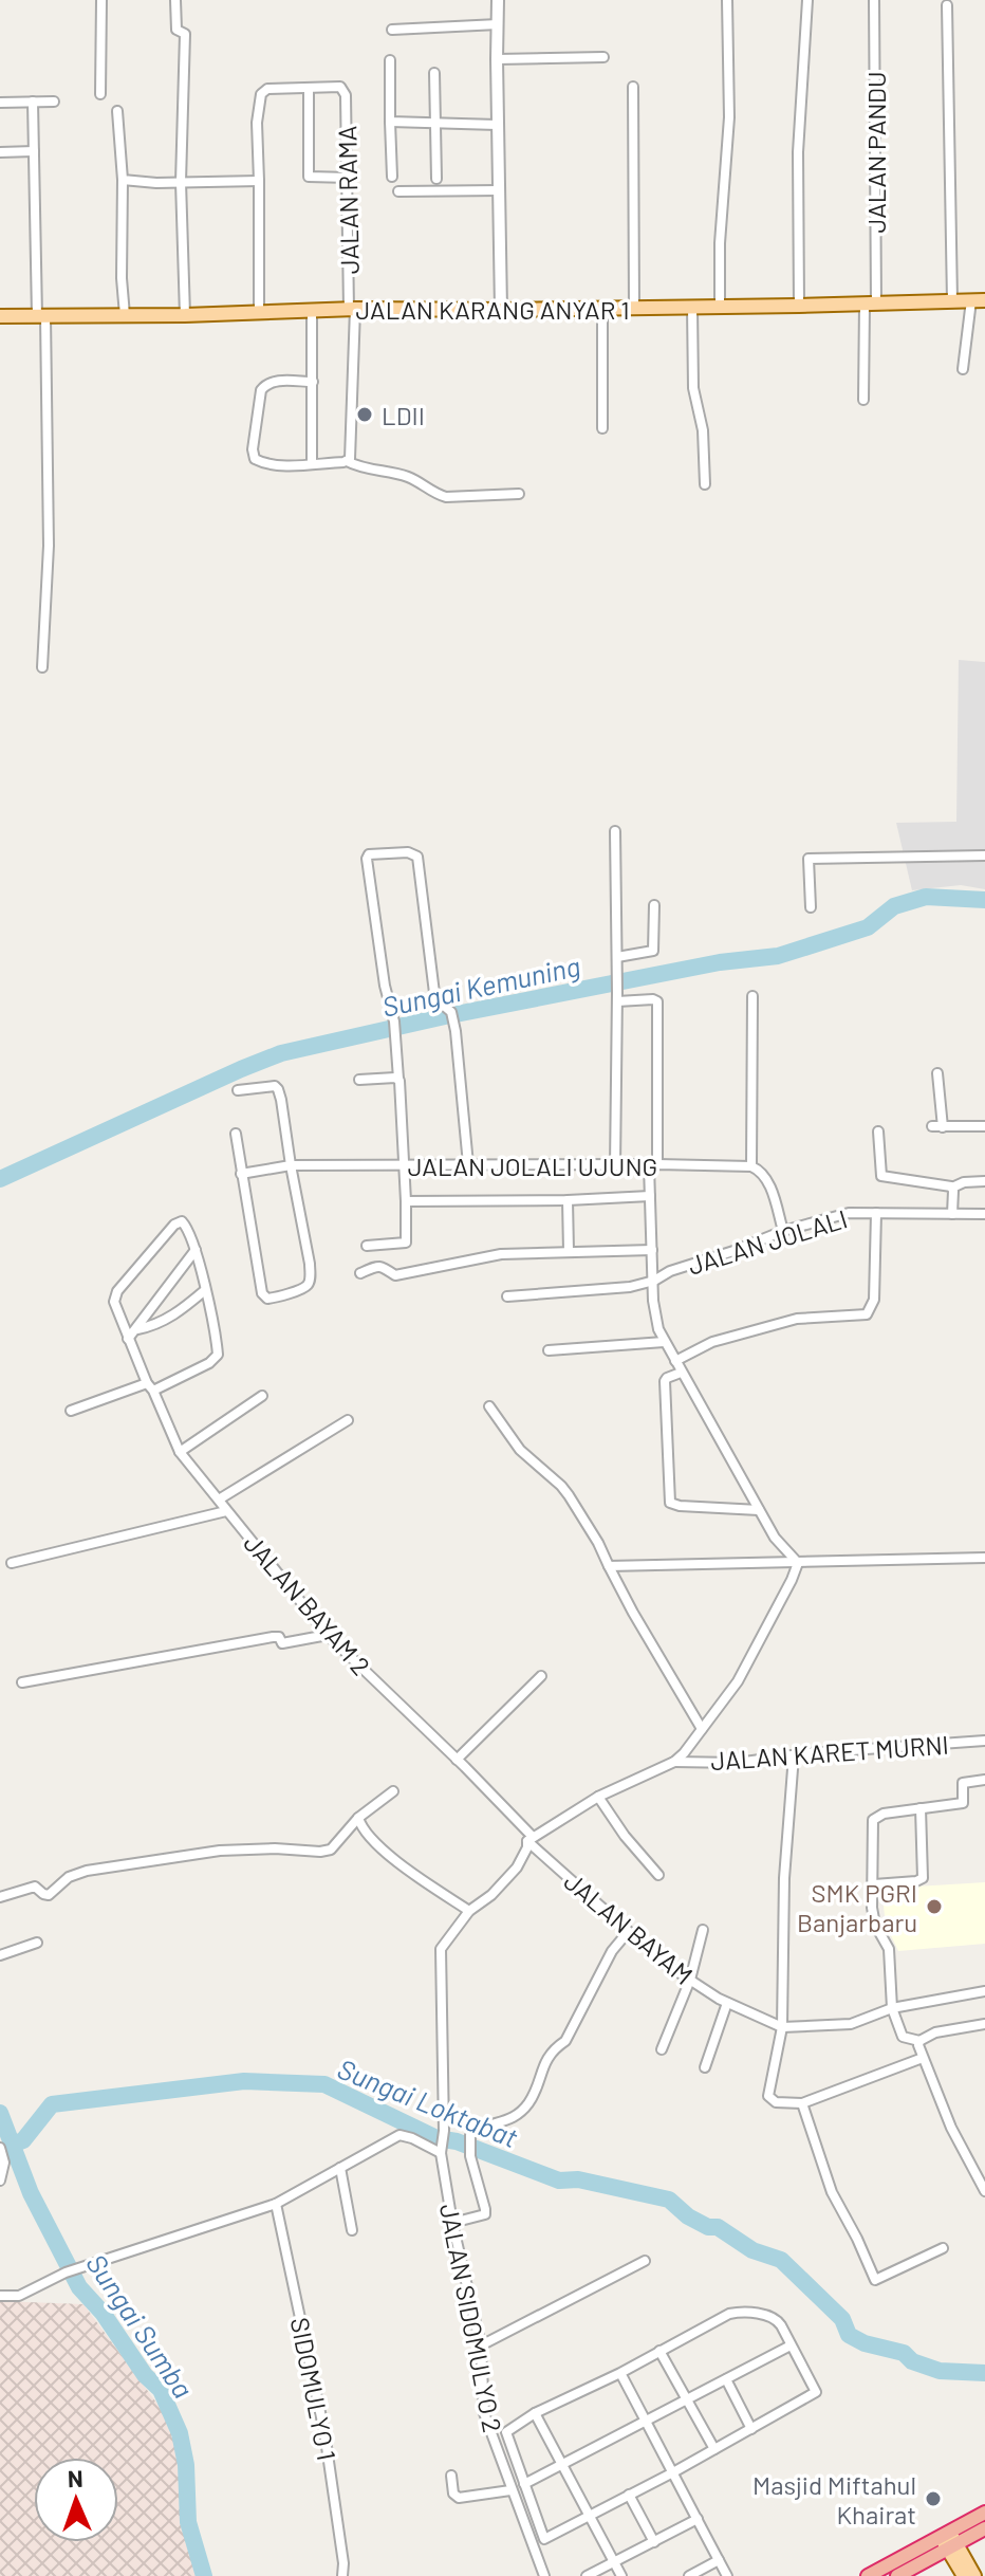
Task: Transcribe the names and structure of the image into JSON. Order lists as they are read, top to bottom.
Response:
{
  "streets": {
    "main road": ["JALAN KARANG ANYAR 1"],
    "street": [
      "JALAN PANDU",
      "JALAN RAMA",
      "JALAN JOLALI UJUNG",
      "JALAN JOLALI",
      "JALAN BAYAM 2",
      "JALAN KARET MURNI",
      "JALAN BAYAM",
      "JALAN SIDOMULYO 2",
      "SIDOMULYO 1"
    ]
  },
  "crossings": [
    ["JALAN PANDU", "JALAN KARANG ANYAR 1"],
    ["JALAN RAMA", "JALAN KARANG ANYAR 1"],
    ["JALAN BAYAM 2", "JALAN BAYAM"],
    ["JALAN BAYAM 2", "JALAN SIDOMULYO 2"],
    ["JALAN BAYAM", "JALAN SIDOMULYO 2"]
  ],
  "water": ["Sungai Kemuning", "Sungai Loktabat", "Sungai Sumba"],
  "places": ["LDII", "SMK PGRI Banjarbaru", "Masjid Miftahul Khairat"],
  "north": "top"
}
